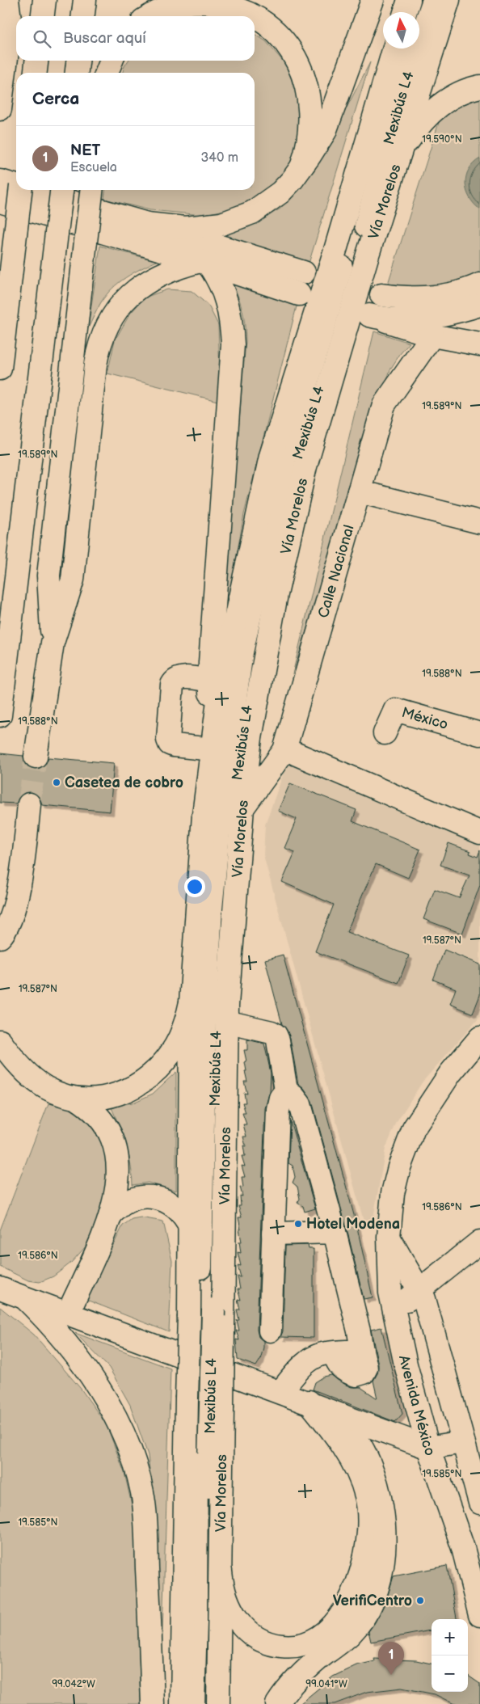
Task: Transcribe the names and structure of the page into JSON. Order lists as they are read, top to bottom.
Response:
{
  "streets": {
    "main road": [
      "Mexibús L4",
      "Vía Morelos",
      "Calle Nacional",
      "México",
      "Avenida México"
    ]
  },
  "crossings": [
    ["Mexibús L4", "Vía Morelos"],
    ["Vía Morelos", "Calle Nacional"]
  ],
  "places": ["Casetea de cobro", "Hotel Modena", "VerifiCentro"],
  "north": "top",
  "page": {
    "search": "Buscar aquí",
    "heading": "Cerca",
    "list": [
      {
        "mark": "1",
        "name": "NET",
        "note": "Escuela",
        "value": "340 m"
      }
    ],
    "map_buttons": ["+", "−"],
    "pins": "1"
  },
  "coordinates": [
    "19.590°N",
    "19.589°N",
    "19.588°N",
    "19.587°N",
    "19.586°N",
    "19.585°N",
    "99.042°W",
    "99.041°W"
  ]
}
